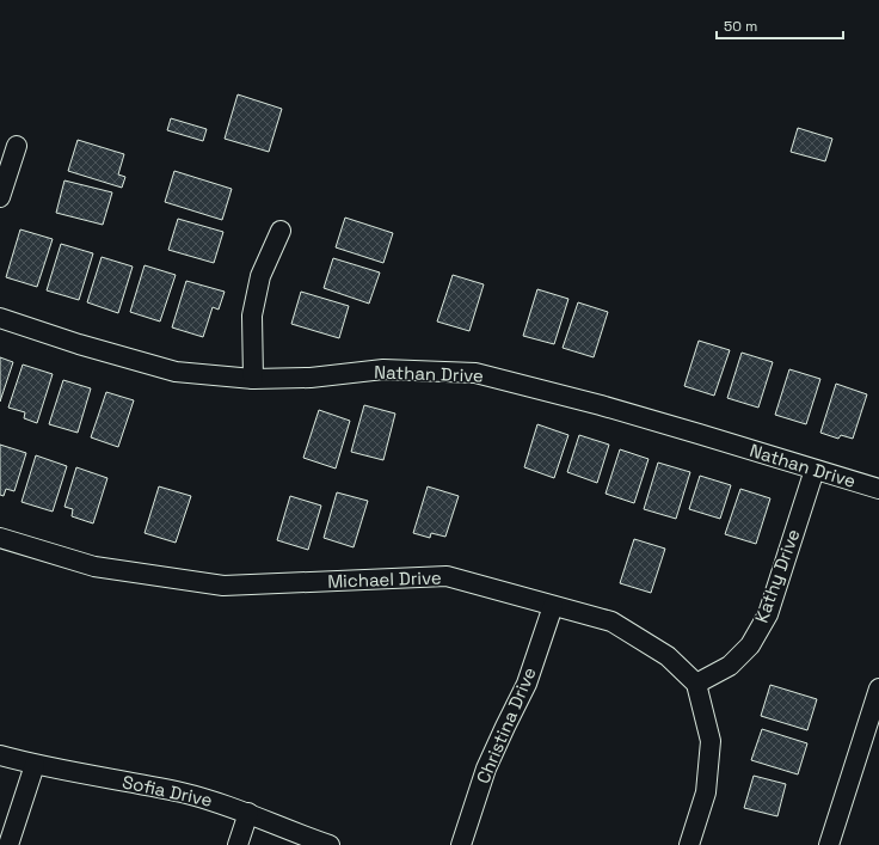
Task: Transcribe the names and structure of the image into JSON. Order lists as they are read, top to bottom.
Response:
{
  "streets": {
    "street": [
      "Nathan Drive",
      "Kathy Drive",
      "Michael Drive",
      "Christina Drive",
      "Sofia Drive"
    ]
  },
  "crossings": [
    ["Nathan Drive", "Kathy Drive"],
    ["Kathy Drive", "Michael Drive"],
    ["Michael Drive", "Christina Drive"]
  ],
  "scale_bar": "50 m"
}
